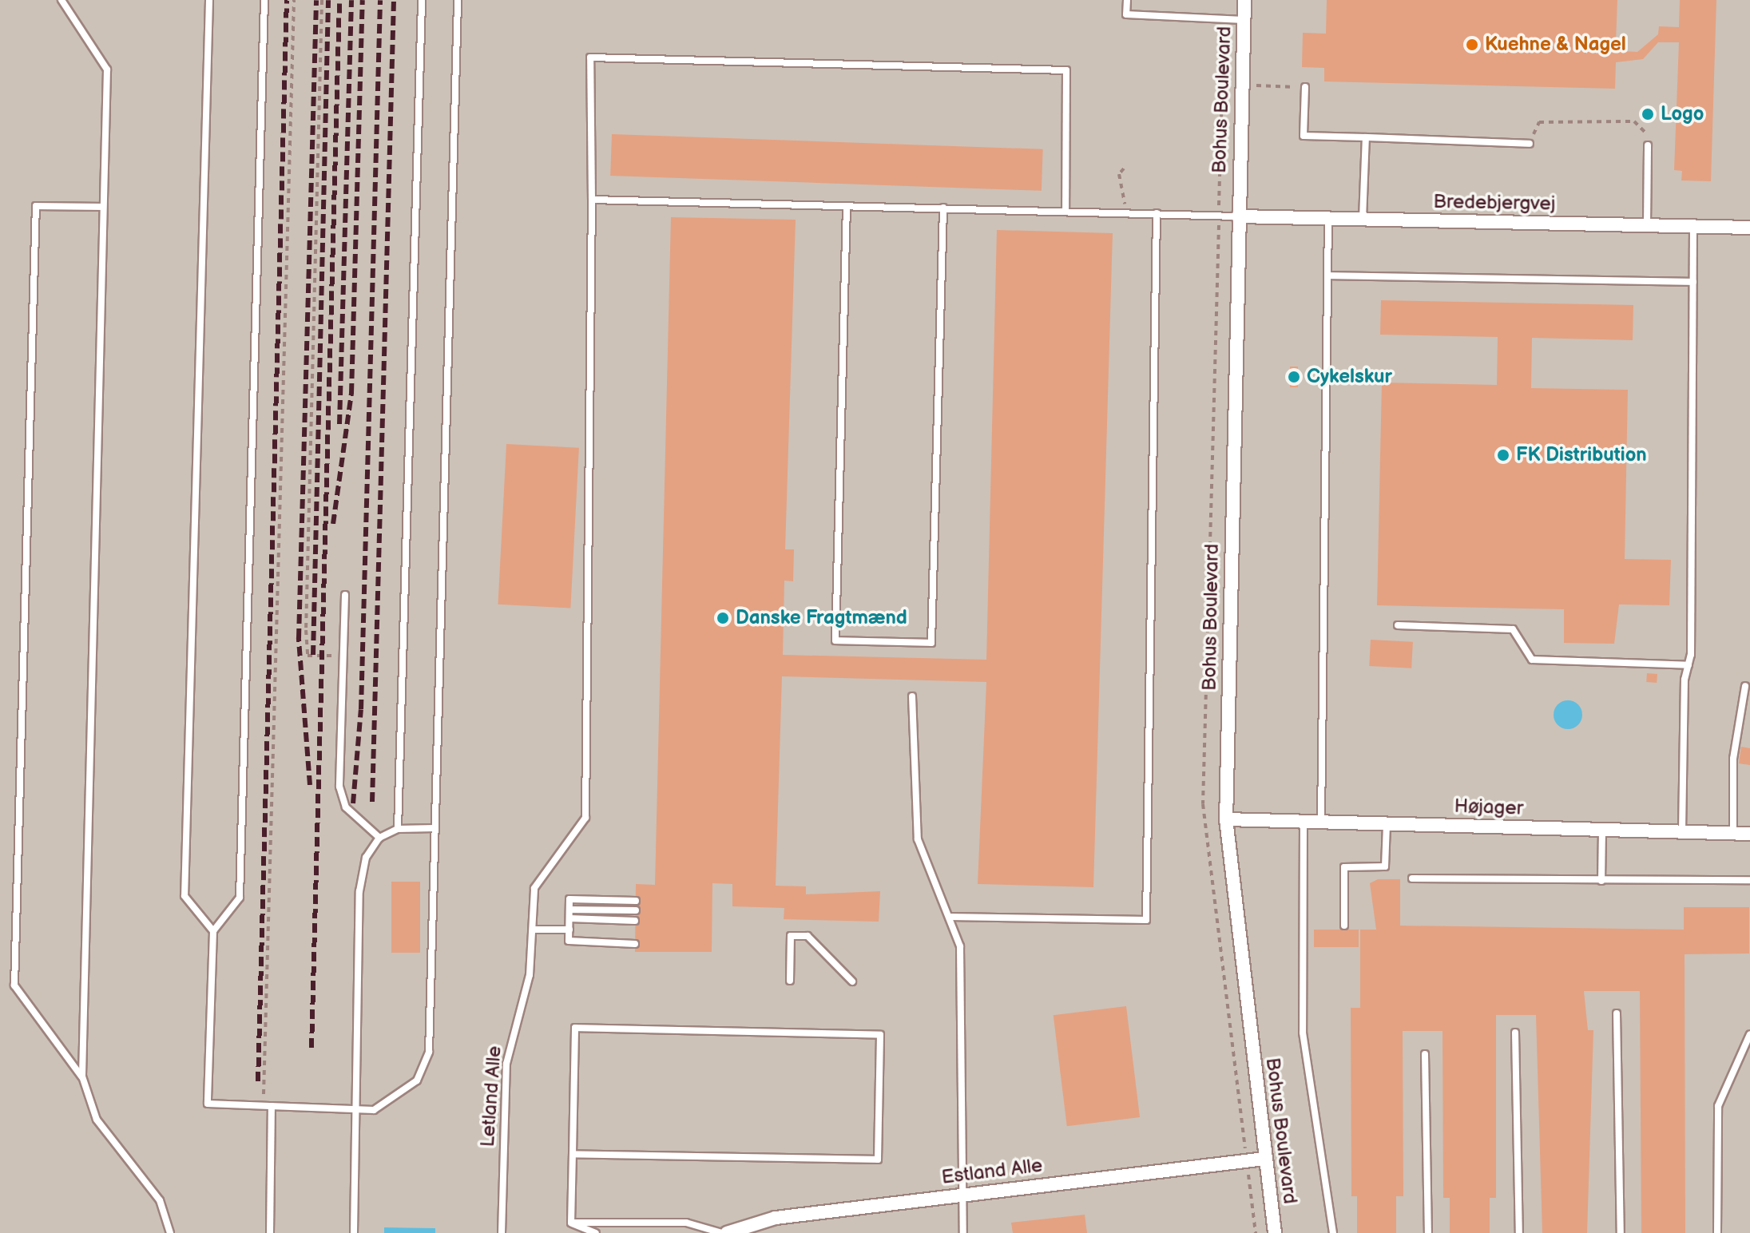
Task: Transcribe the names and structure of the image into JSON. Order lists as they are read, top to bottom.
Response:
{
  "streets": {
    "street": [
      "Bohus Boulevard",
      "Bredebjergvej",
      "Højager",
      "Estland Alle"
    ],
    "lane": ["Letland Alle"]
  },
  "crossings": [
    ["Bohus Boulevard", "Bredebjergvej"],
    ["Bohus Boulevard", "Højager"],
    ["Bohus Boulevard", "Estland Alle"]
  ],
  "places": [
    "Kuehne & Nagel",
    "Logo",
    "Cykelskur",
    "FK Distribution",
    "Danske Fragtmænd"
  ]
}
